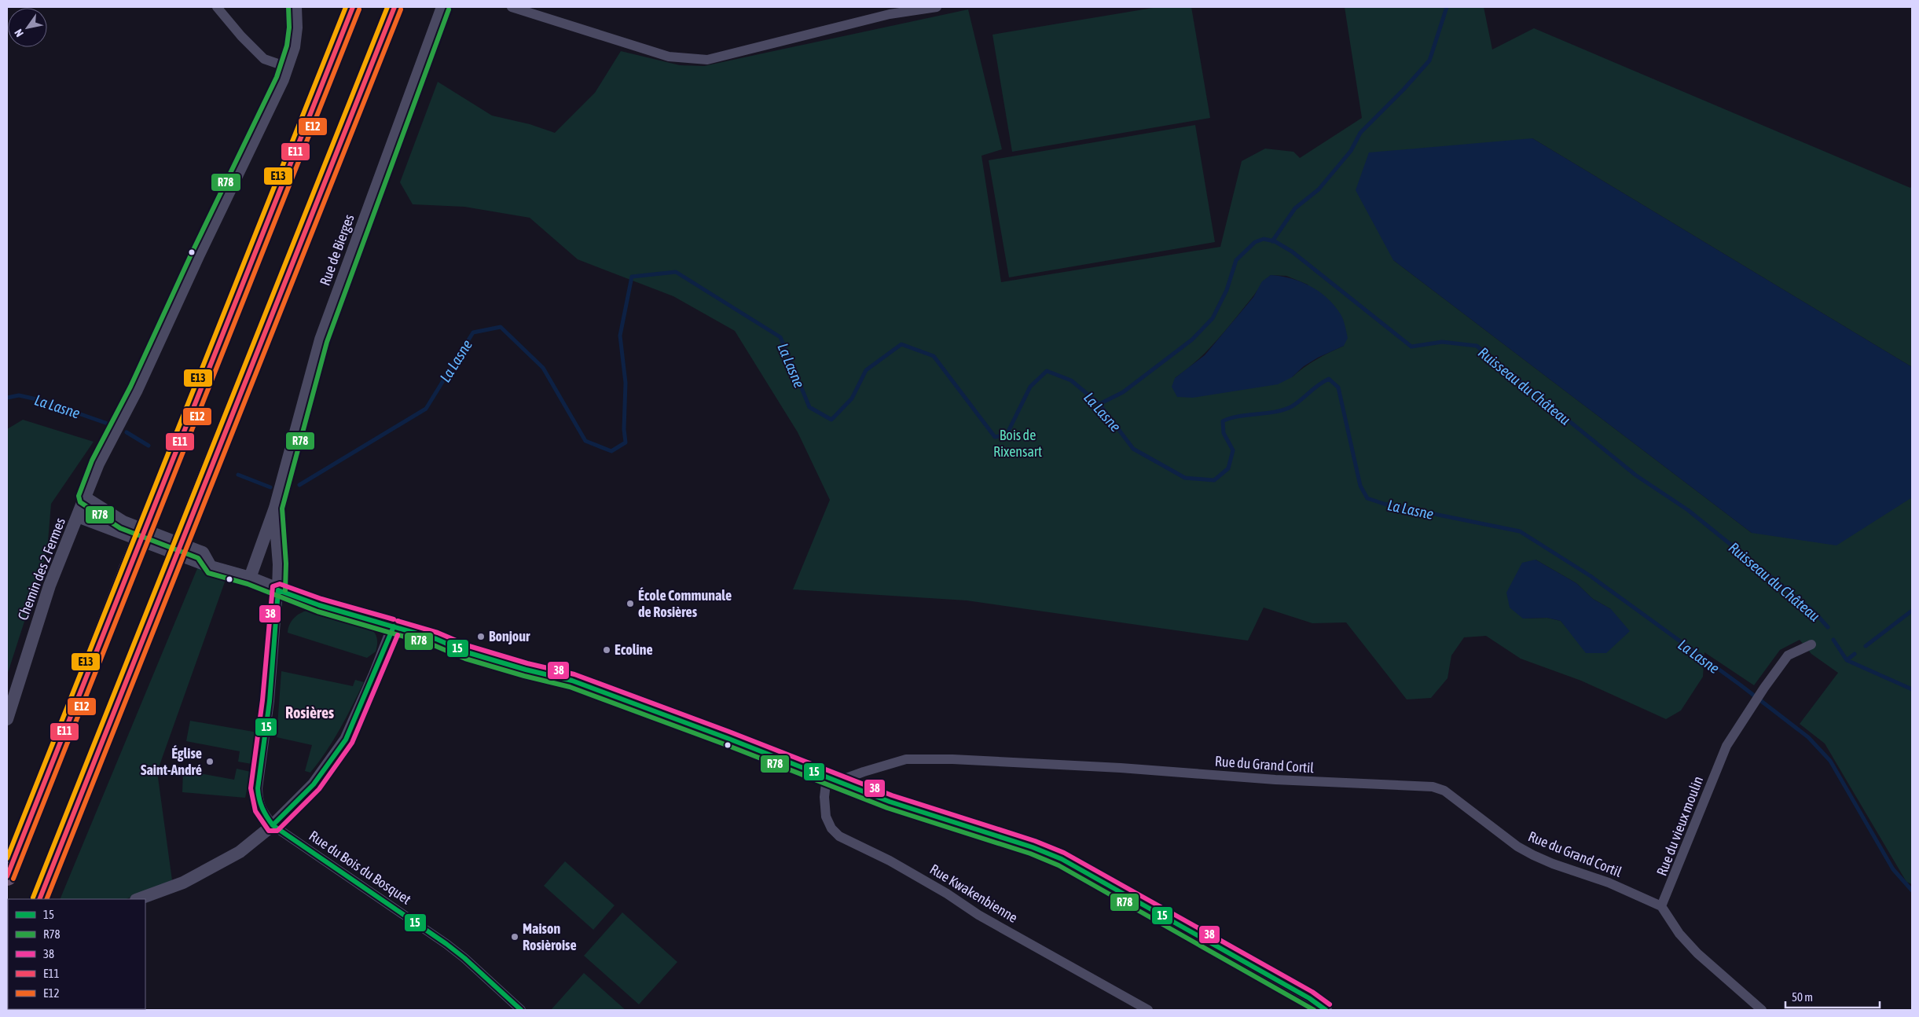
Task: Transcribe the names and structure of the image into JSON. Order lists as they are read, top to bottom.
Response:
{
  "streets": {
    "street": [
      "Rue de Bierges",
      "Chemin des 2 Fermes",
      "Rue du Grand Cortil",
      "Rue du vieux moulin",
      "Rue du Bois du Bosquet",
      "Rue Kwakenbienne"
    ]
  },
  "crossings": [
    ["Rue de Bierges", "Rue du Bois du Bosquet"],
    ["Rue du Grand Cortil", "Rue du vieux moulin"],
    ["Rue du Grand Cortil", "Rue Kwakenbienne"]
  ],
  "districts": ["Rosières"],
  "water": ["La Lasne", "Ruisseau du Château"],
  "parks": ["Bois de Rixensart"],
  "places": [
    "École Communale de Rosières",
    "Bonjour",
    "Ecoline",
    "Église Saint-André",
    "Maison Rosièroise"
  ],
  "lines": [
    "transit line R78",
    "transit line E11",
    "transit line E13",
    "transit line E12",
    "transit line 38",
    "transit line 15"
  ],
  "legend": [
    "15",
    "R78",
    "38",
    "E11",
    "E12"
  ],
  "scale_bar": "50 m",
  "north": "bottom left"
}
